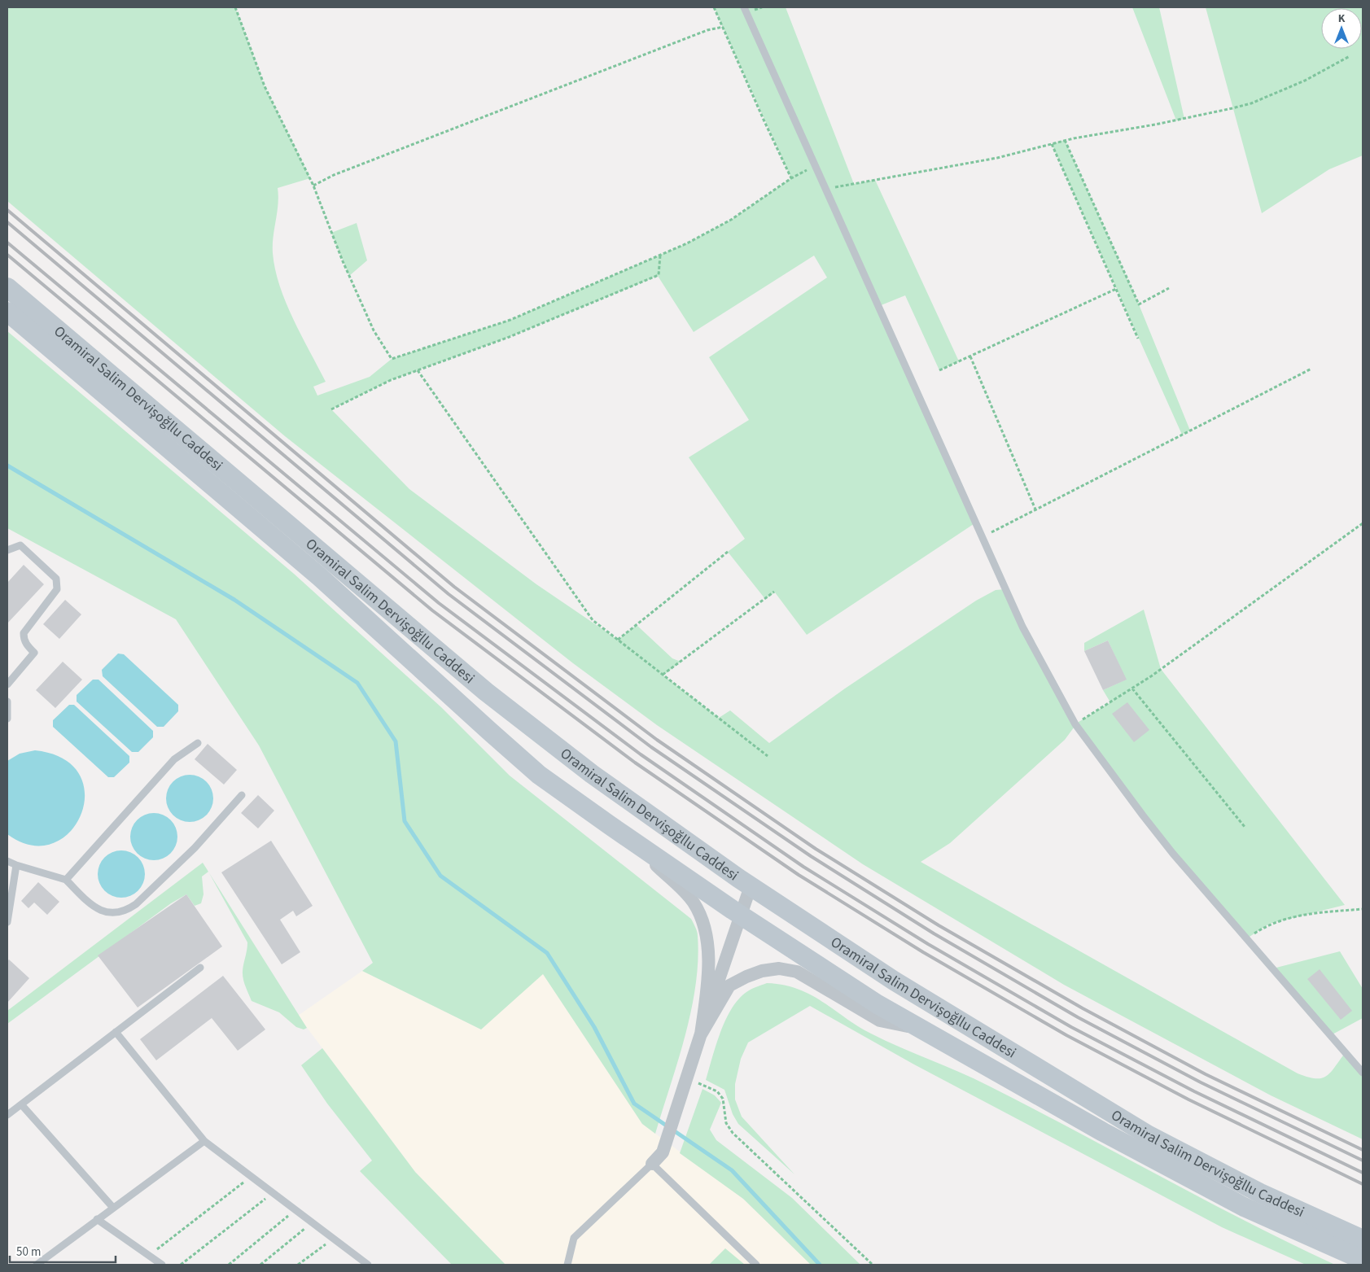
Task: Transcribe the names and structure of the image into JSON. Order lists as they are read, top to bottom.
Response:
{
  "streets": {
    "main road": ["Oramiral Salim Dervişoğllu Caddesi"]
  },
  "scale_bar": "50 m",
  "north": "top"
}
